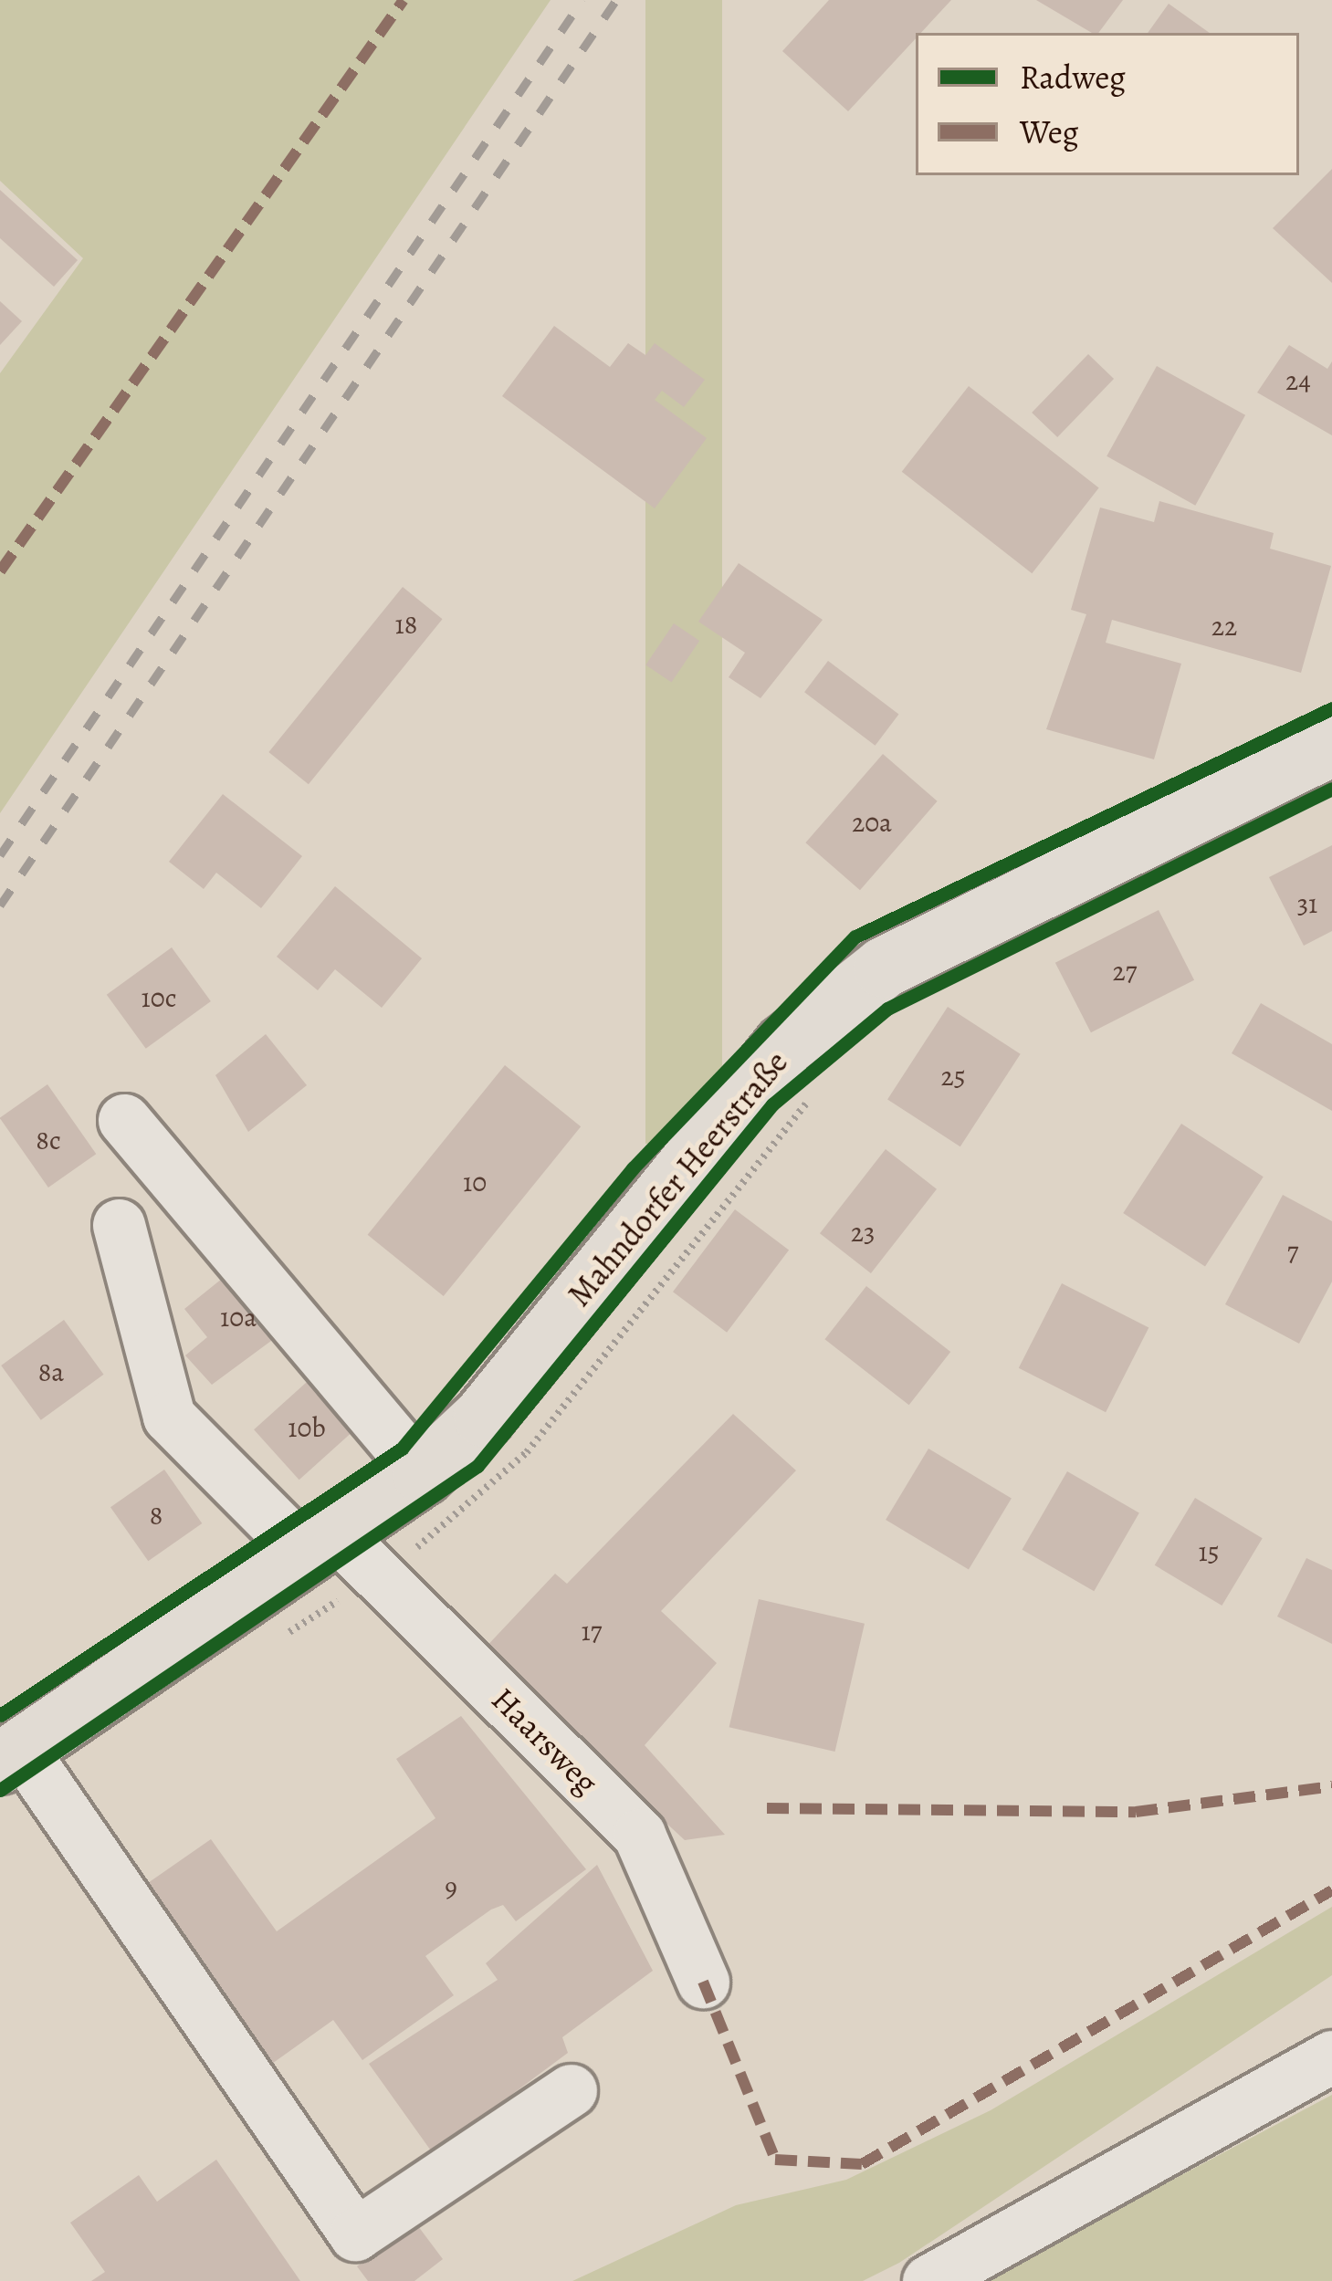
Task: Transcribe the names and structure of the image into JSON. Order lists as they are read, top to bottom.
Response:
{
  "streets": {
    "main road": ["Mahndorfer Heerstraße"],
    "street": ["Haarsweg"]
  },
  "crossings": [
    ["Mahndorfer Heerstraße", "Haarsweg"]
  ],
  "house_numbers": [
    "24",
    "18",
    "22",
    "20a",
    "31",
    "27",
    "10c",
    "25",
    "8c",
    "10",
    "23",
    "7",
    "10a",
    "8a",
    "10b",
    "8",
    "15",
    "17",
    "9"
  ],
  "legend": ["Radweg", "Weg"]
}
